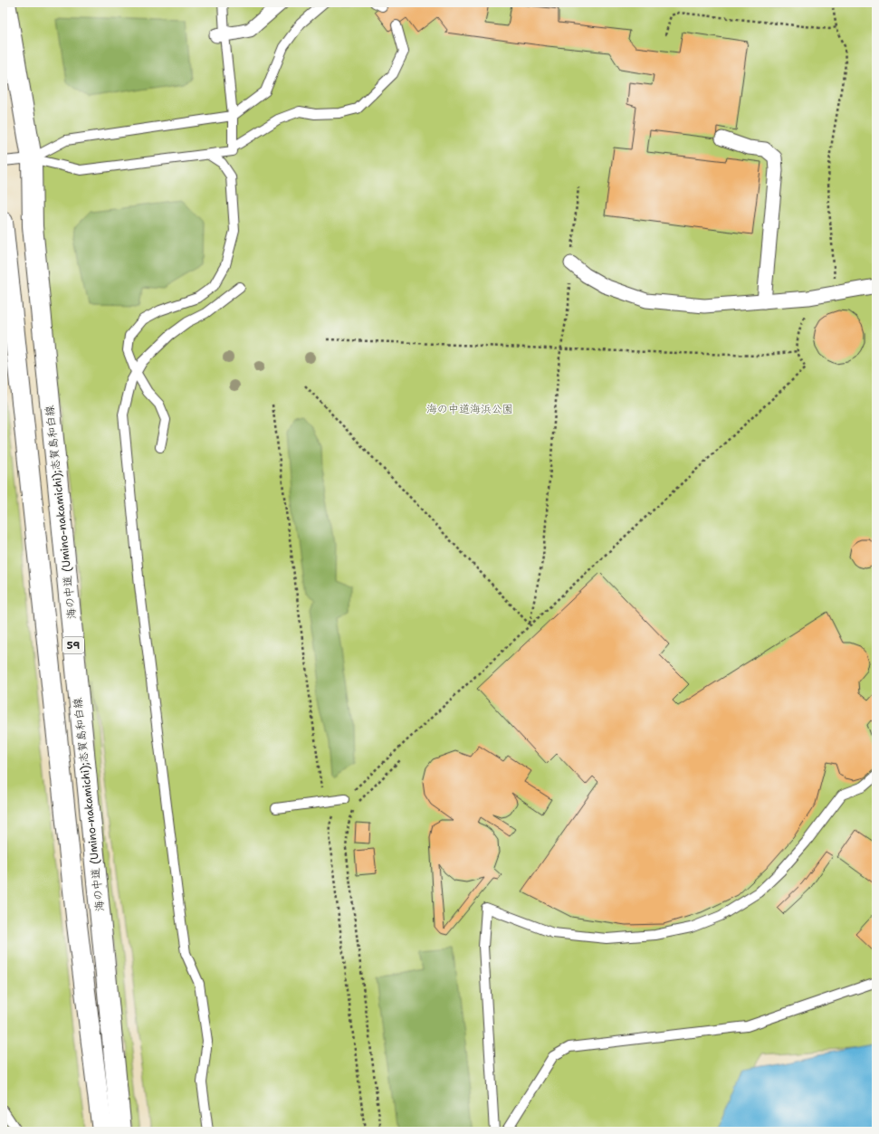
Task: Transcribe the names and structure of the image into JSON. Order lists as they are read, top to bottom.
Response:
{
  "streets": {
    "main road": ["海の中道 (Umino-nakamichi);志賀島和白線", "59"]
  },
  "parks": ["海の中道海浜公園"]
}
